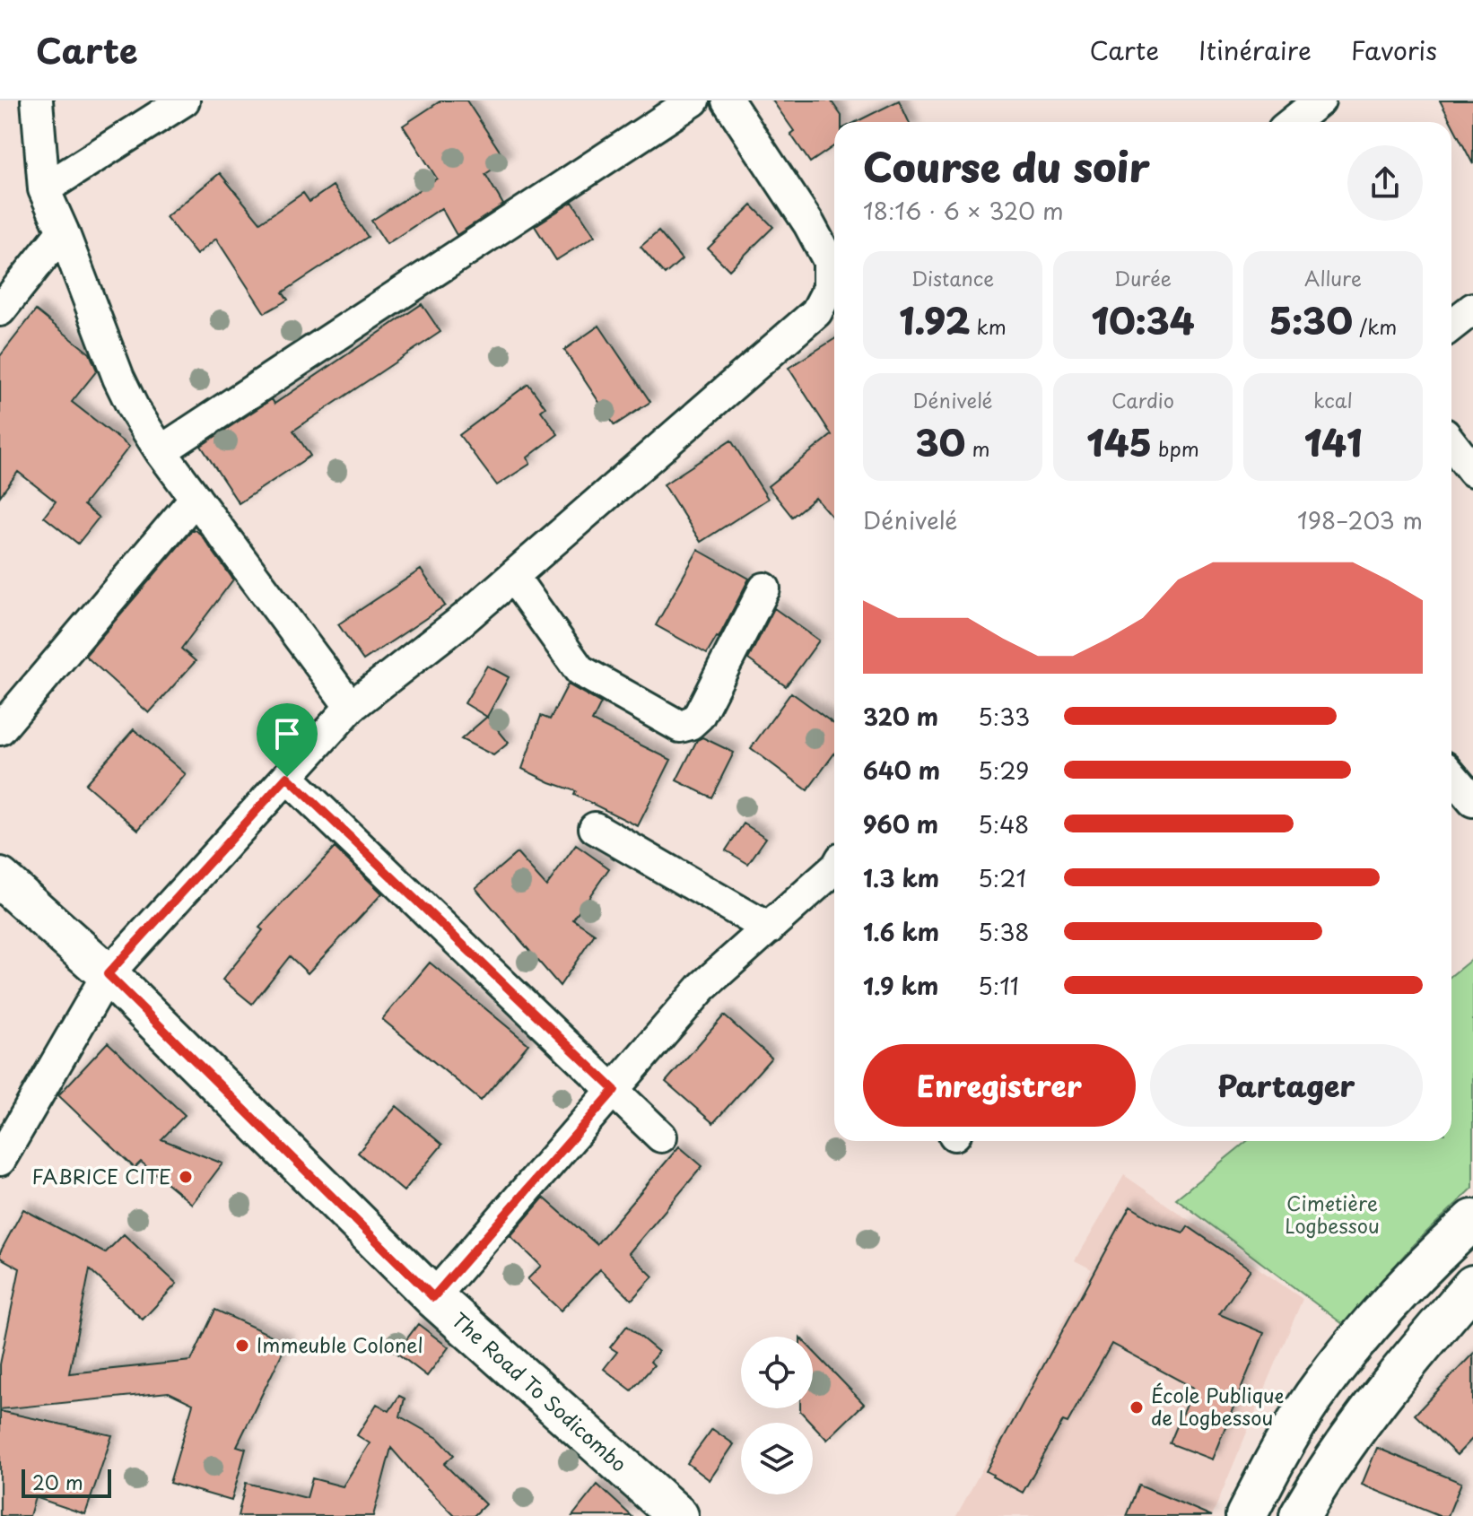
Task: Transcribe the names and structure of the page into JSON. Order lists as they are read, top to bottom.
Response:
{
  "streets": {
    "main road": ["The Road To Sodicombo"]
  },
  "parks": ["Cimetière Logbessou"],
  "places": ["FABRICE CITE", "Immeuble Colonel", "École Publique de Logbessou"],
  "scale_bar": "20 m",
  "page": {
    "header": "Carte",
    "nav": ["Carte", "Itinéraire", "Favoris"],
    "heading": ["Course du soir", "18:16 · 6 × 320 m"],
    "stats": [
      ["Distance", "1.92 km"],
      ["Durée", "10:34"],
      ["Allure", "5:30 /km"],
      ["Dénivelé", "30 m"],
      ["Cardio", "145 bpm"],
      ["kcal", "141"]
    ],
    "chart": ["Dénivelé", "198–203 m"],
    "list": [
      {
        "name": "320 m",
        "note": "5:33"
      },
      {
        "name": "640 m",
        "note": "5:29"
      },
      {
        "name": "960 m",
        "note": "5:48"
      },
      {
        "name": "1.3 km",
        "note": "5:21"
      },
      {
        "name": "1.6 km",
        "note": "5:38"
      },
      {
        "name": "1.9 km",
        "note": "5:11"
      }
    ],
    "buttons": ["Enregistrer", "Partager"],
    "scale": "20 m"
  }
}
